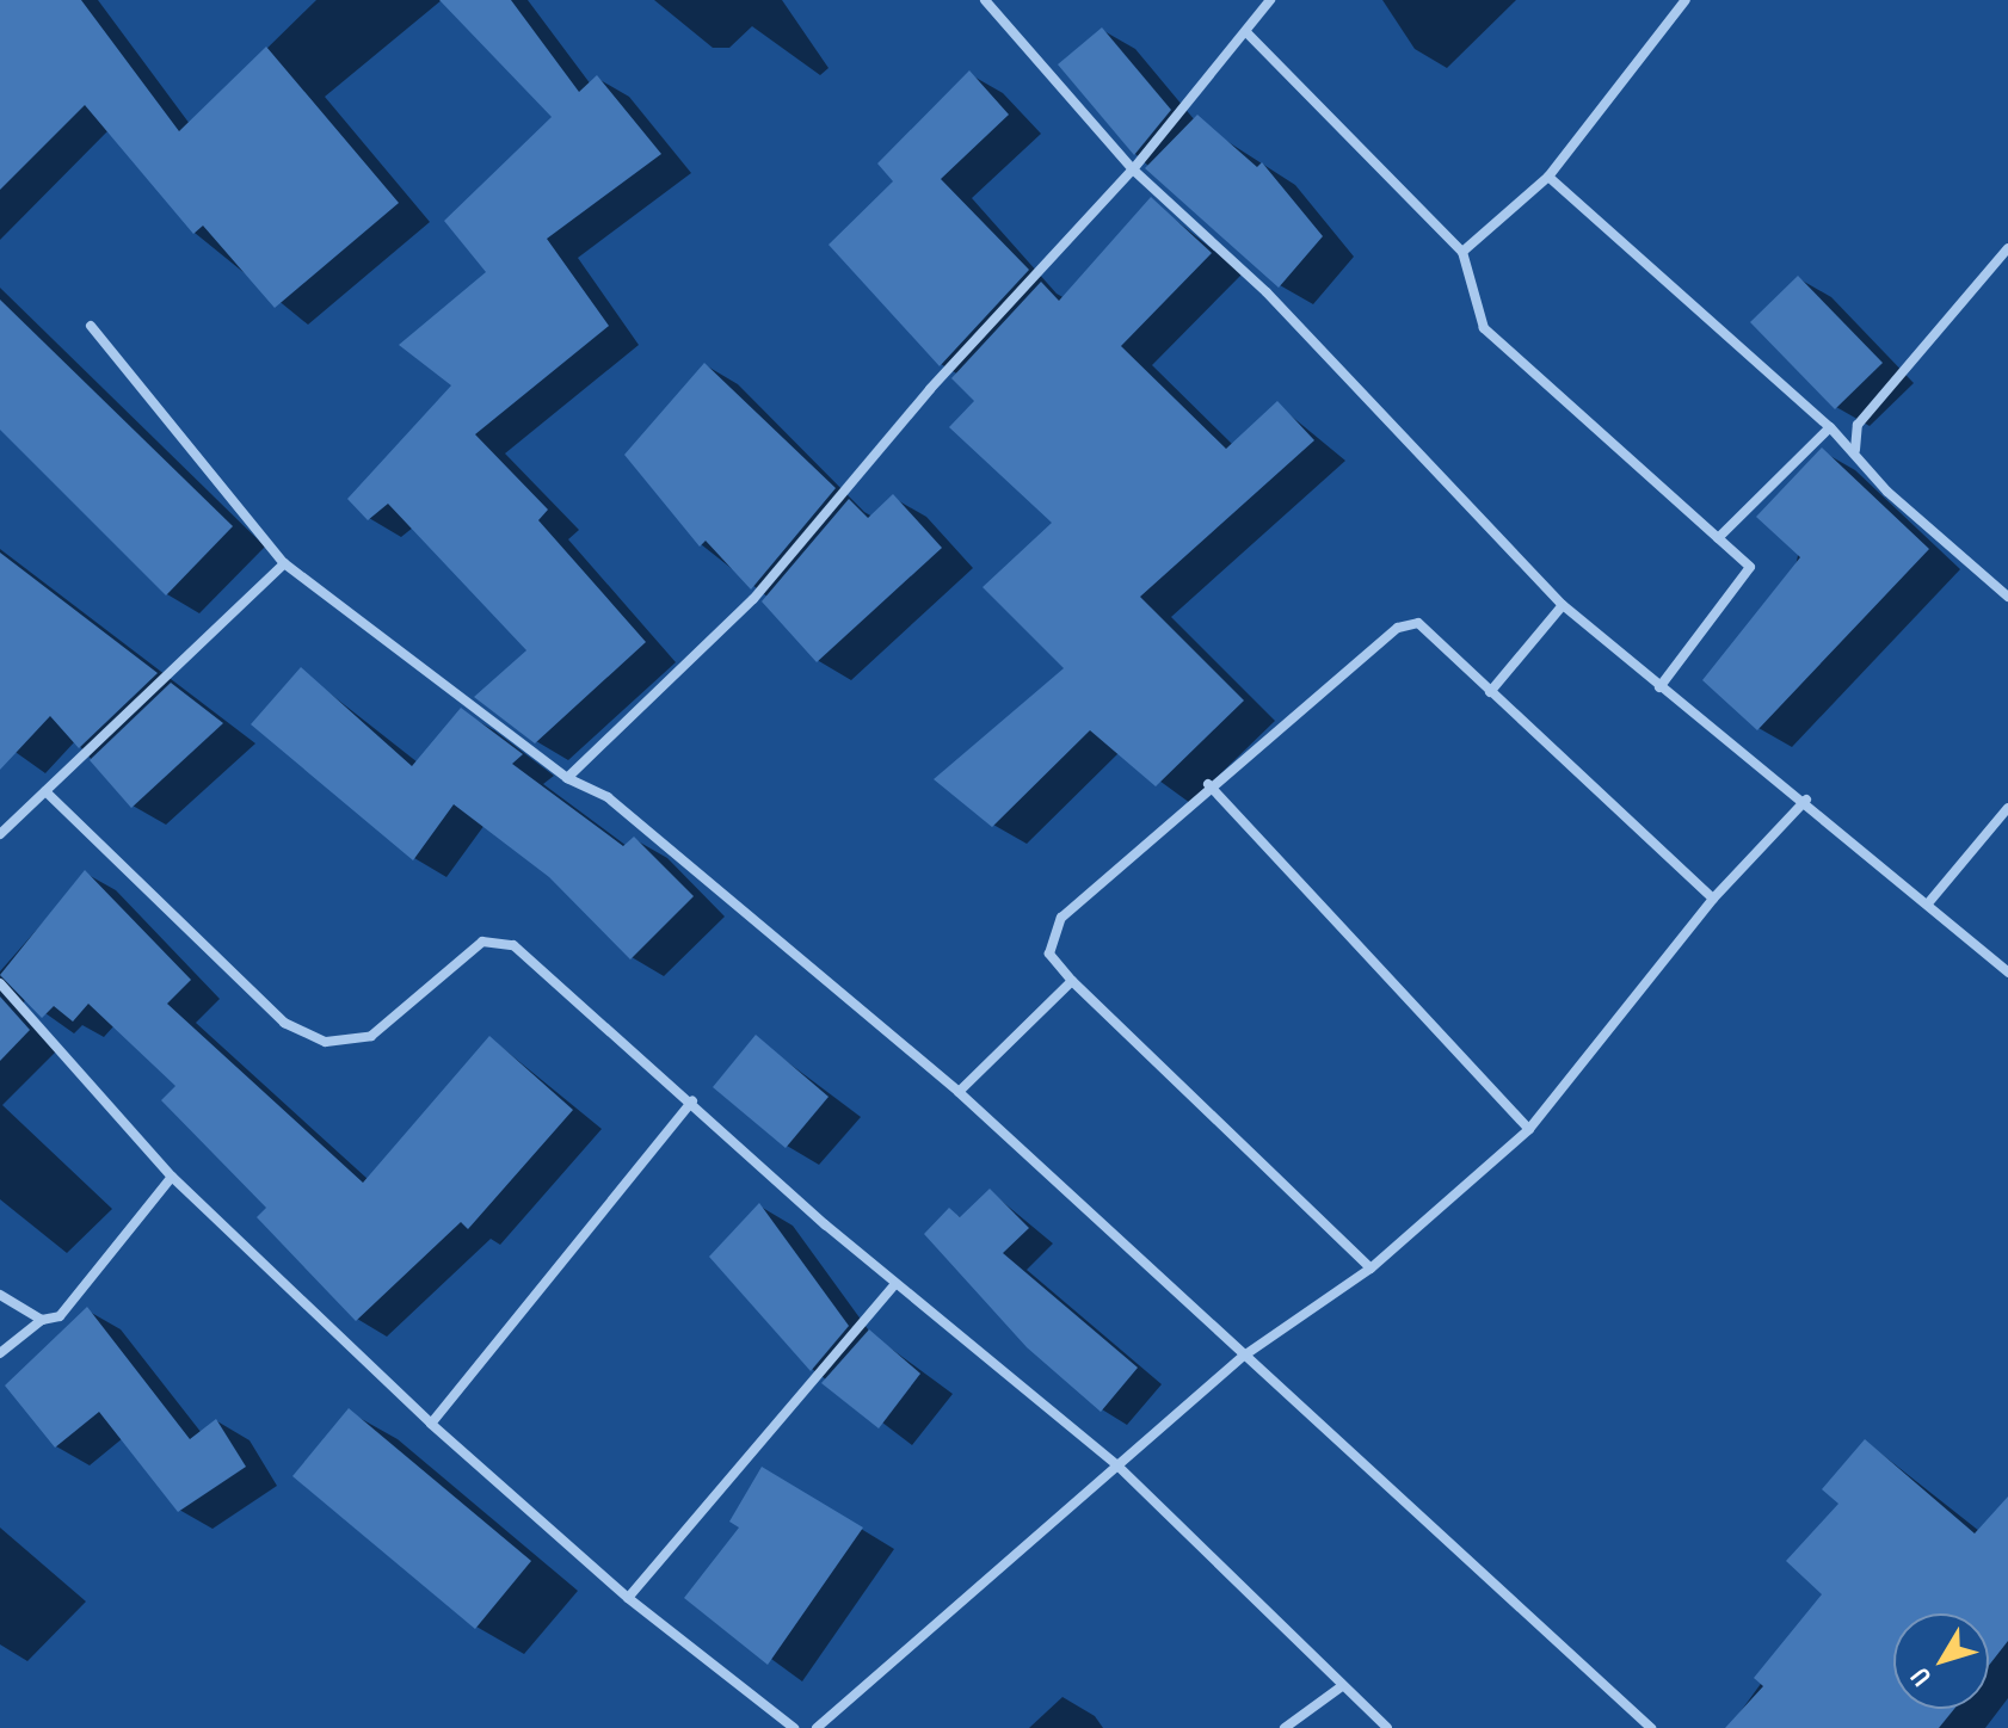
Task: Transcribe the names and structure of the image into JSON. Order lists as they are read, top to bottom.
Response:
{
  "north": "bottom left"
}
